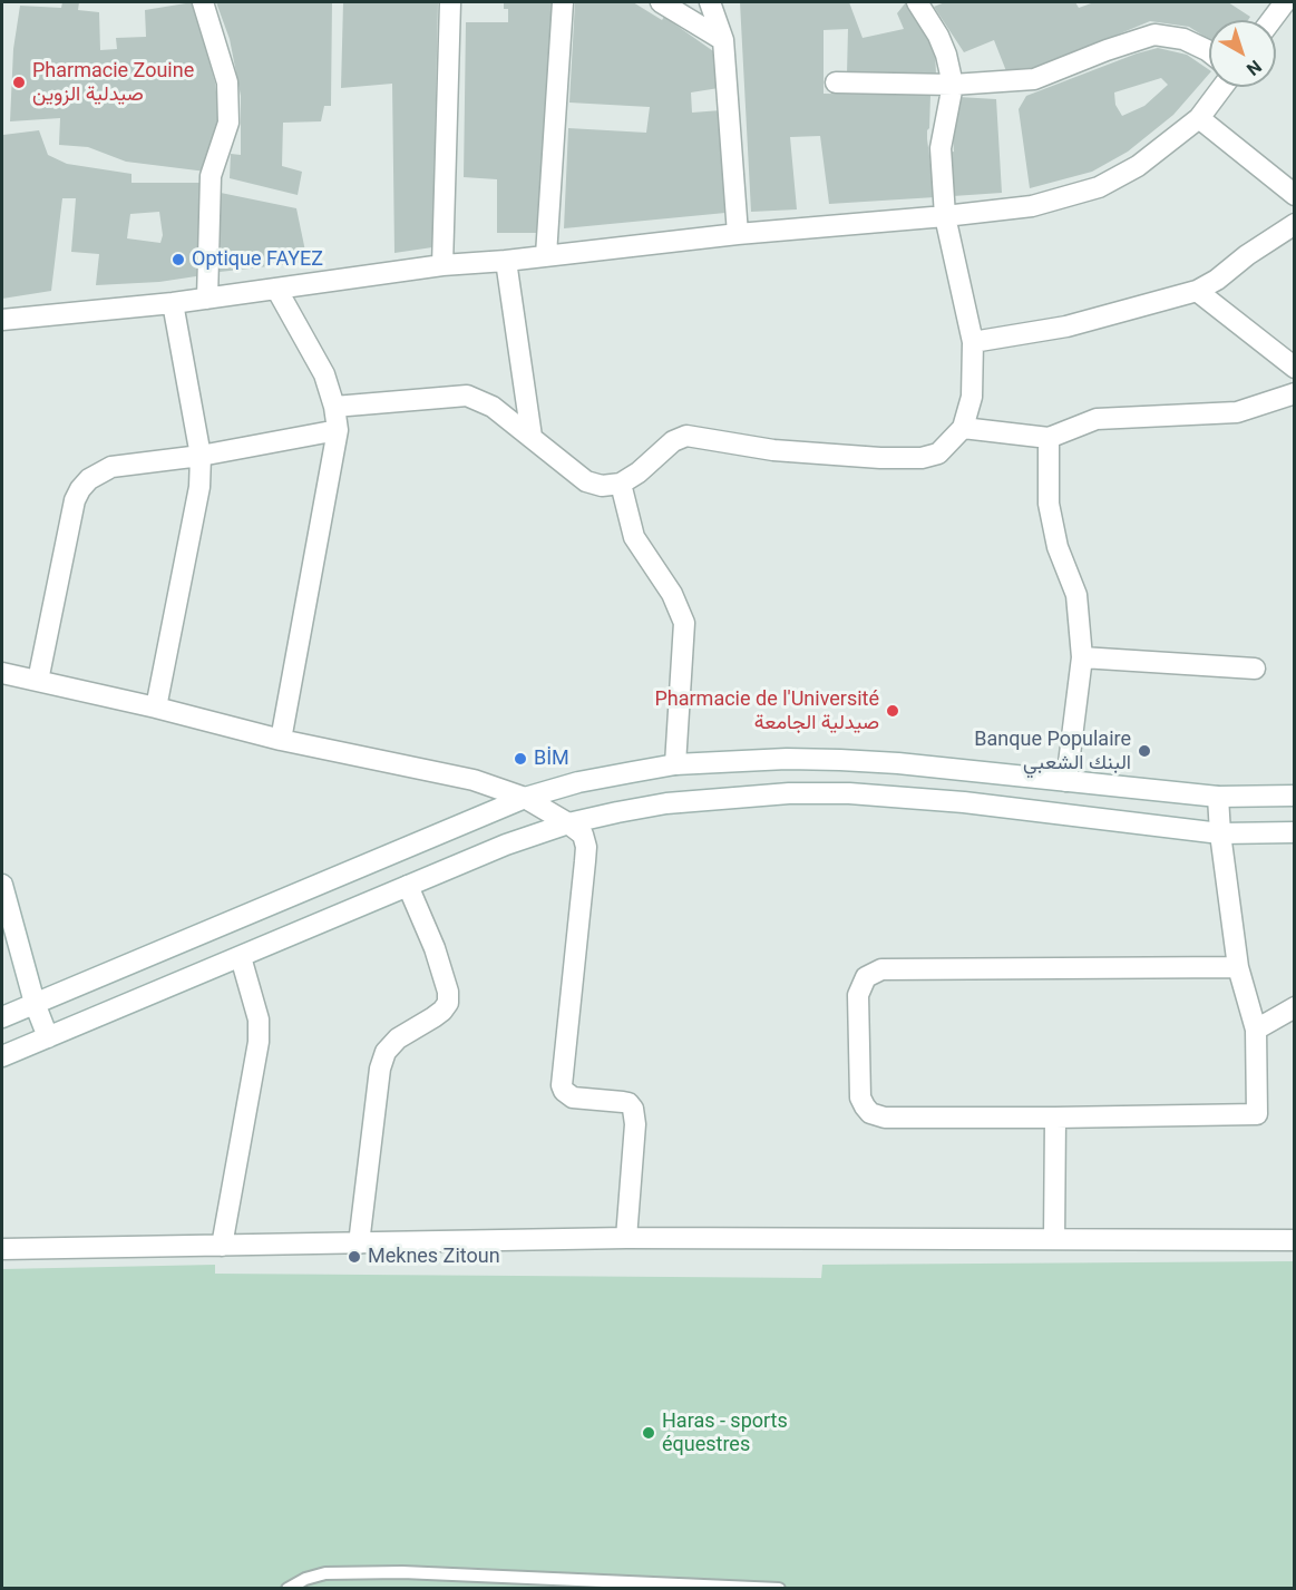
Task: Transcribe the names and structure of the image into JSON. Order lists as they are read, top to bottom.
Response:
{
  "places": [
    "Pharmacie Zouine صيدلية الزوين",
    "Optique FAYEZ",
    "Pharmacie de l'Université صيدلية الجامعة",
    "Banque Populaire البنك الشعبي",
    "BİM",
    "Meknes Zitoun",
    "Haras - sports équestres"
  ],
  "north": "bottom right"
}
